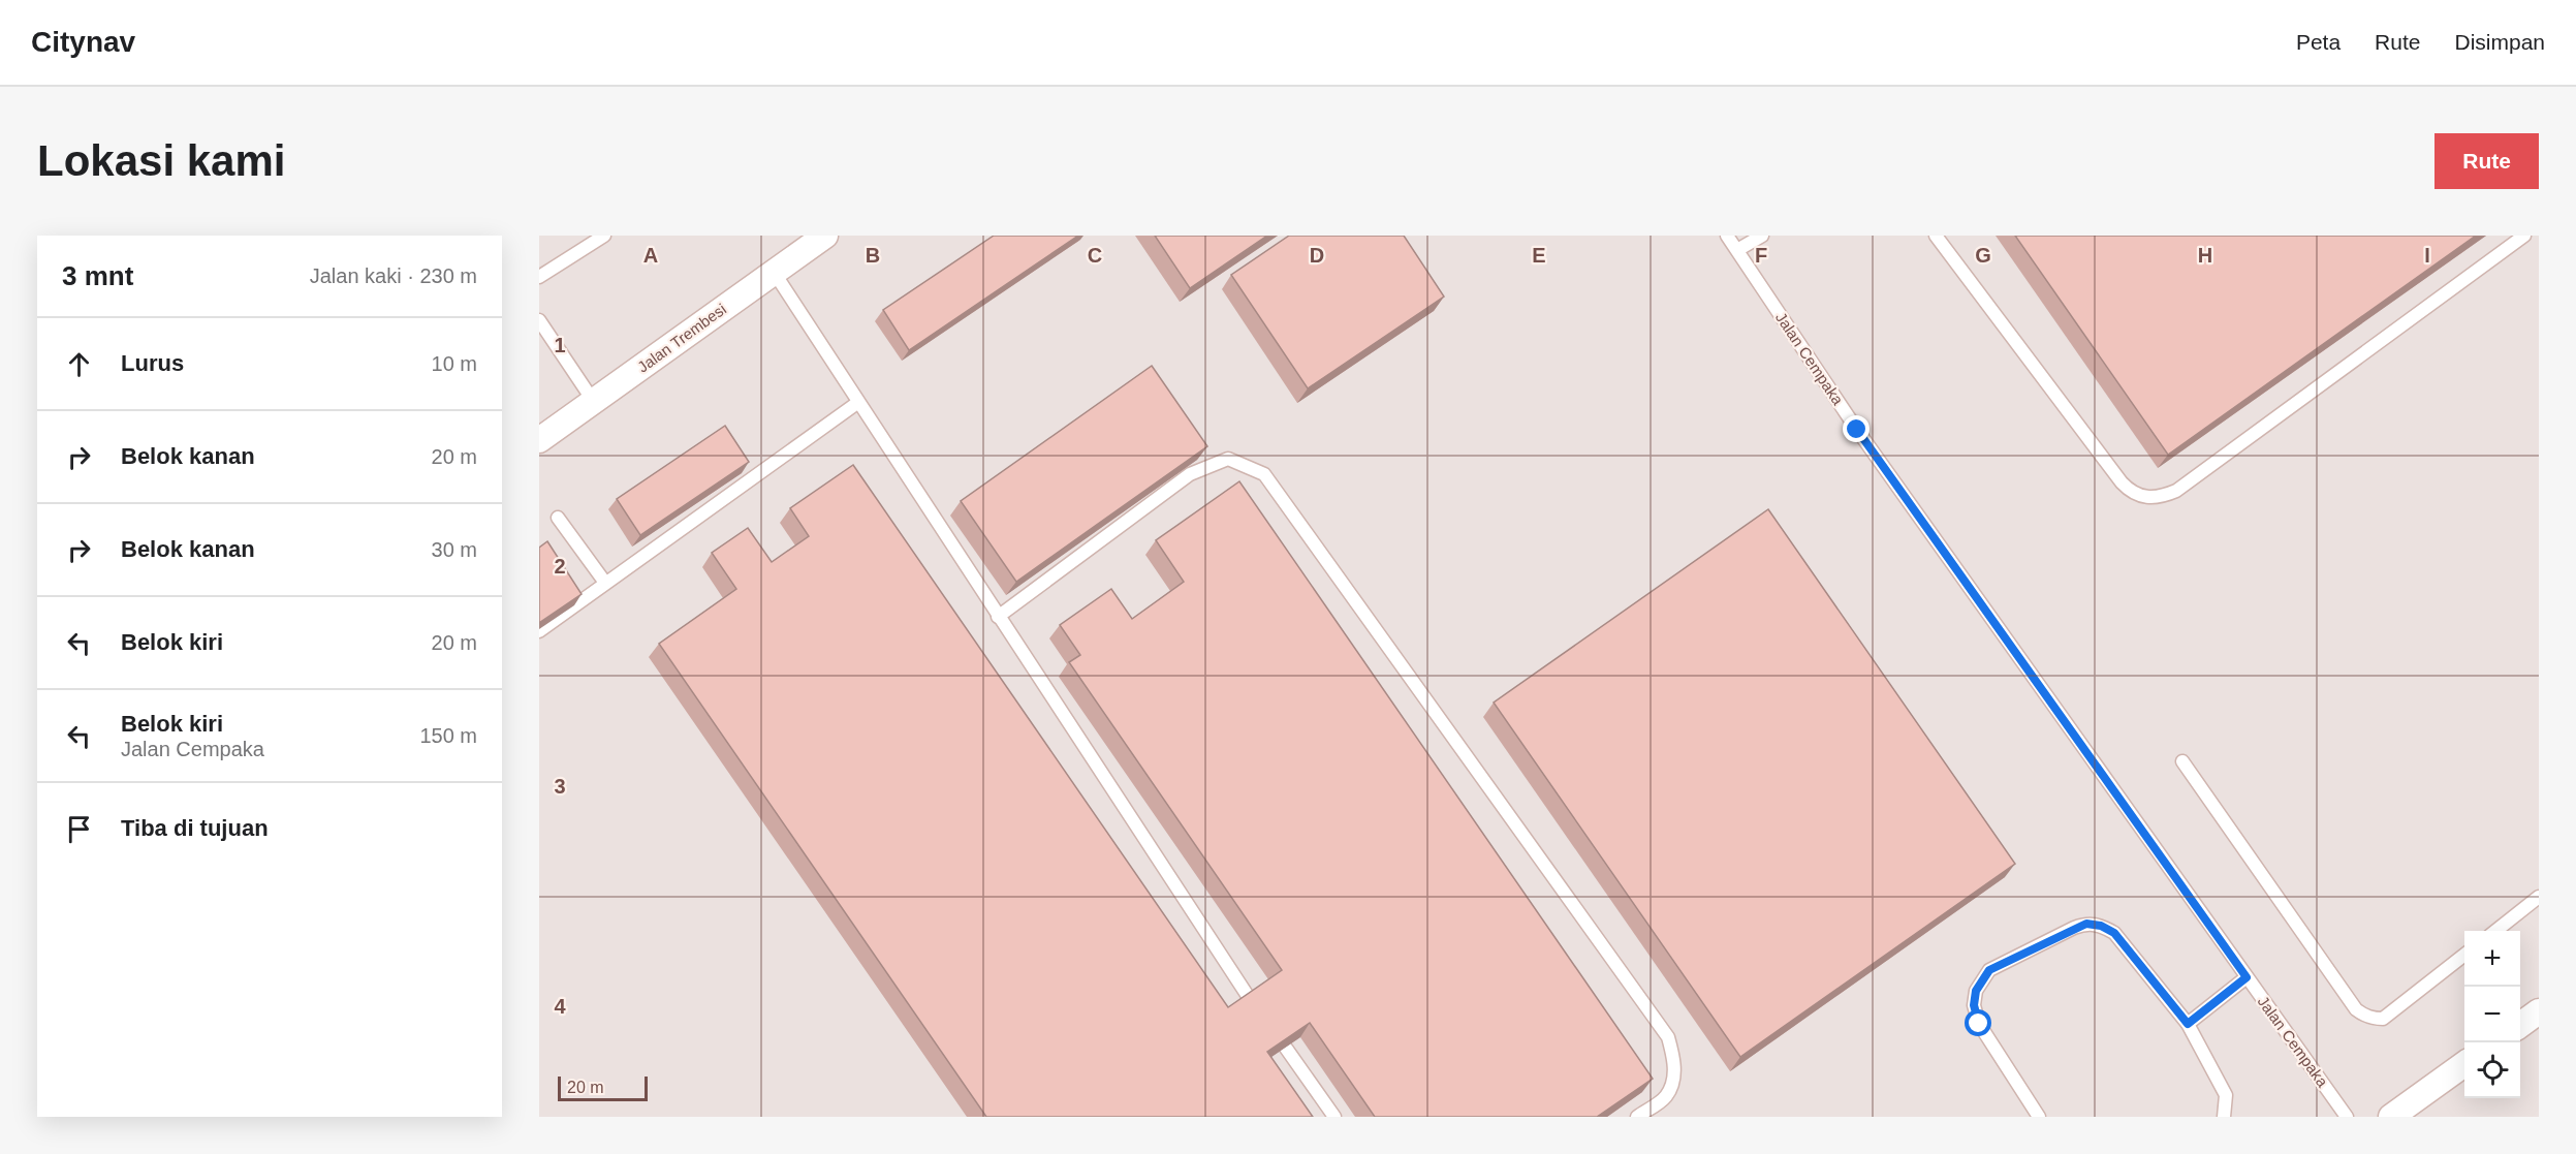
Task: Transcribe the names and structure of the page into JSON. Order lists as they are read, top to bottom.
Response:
{
  "streets": {
    "street": ["Jalan Trembesi"],
    "lane": ["Jalan Cempaka"]
  },
  "scale_bar": "20 m",
  "page": {
    "header": "Citynav",
    "nav": ["Peta", "Rute", "Disimpan"],
    "buttons": "Rute",
    "title": "Lokasi kami",
    "heading": ["3 mnt", "Jalan kaki · 230 m"],
    "list": [
      ["Lurus", "10 m"],
      ["Belok kanan", "20 m"],
      ["Belok kanan", "30 m"],
      ["Belok kiri", "20 m"],
      ["Belok kiri", "Jalan Cempaka", "150 m"],
      "Tiba di tujuan"
    ],
    "map_buttons": ["+", "−"],
    "scale": "20 m"
  },
  "grid": {
    "columns": [
      "A",
      "B",
      "C",
      "D",
      "E",
      "F",
      "G",
      "H",
      "I"
    ],
    "rows": [
      "1",
      "2",
      "3",
      "4"
    ]
  }
}
